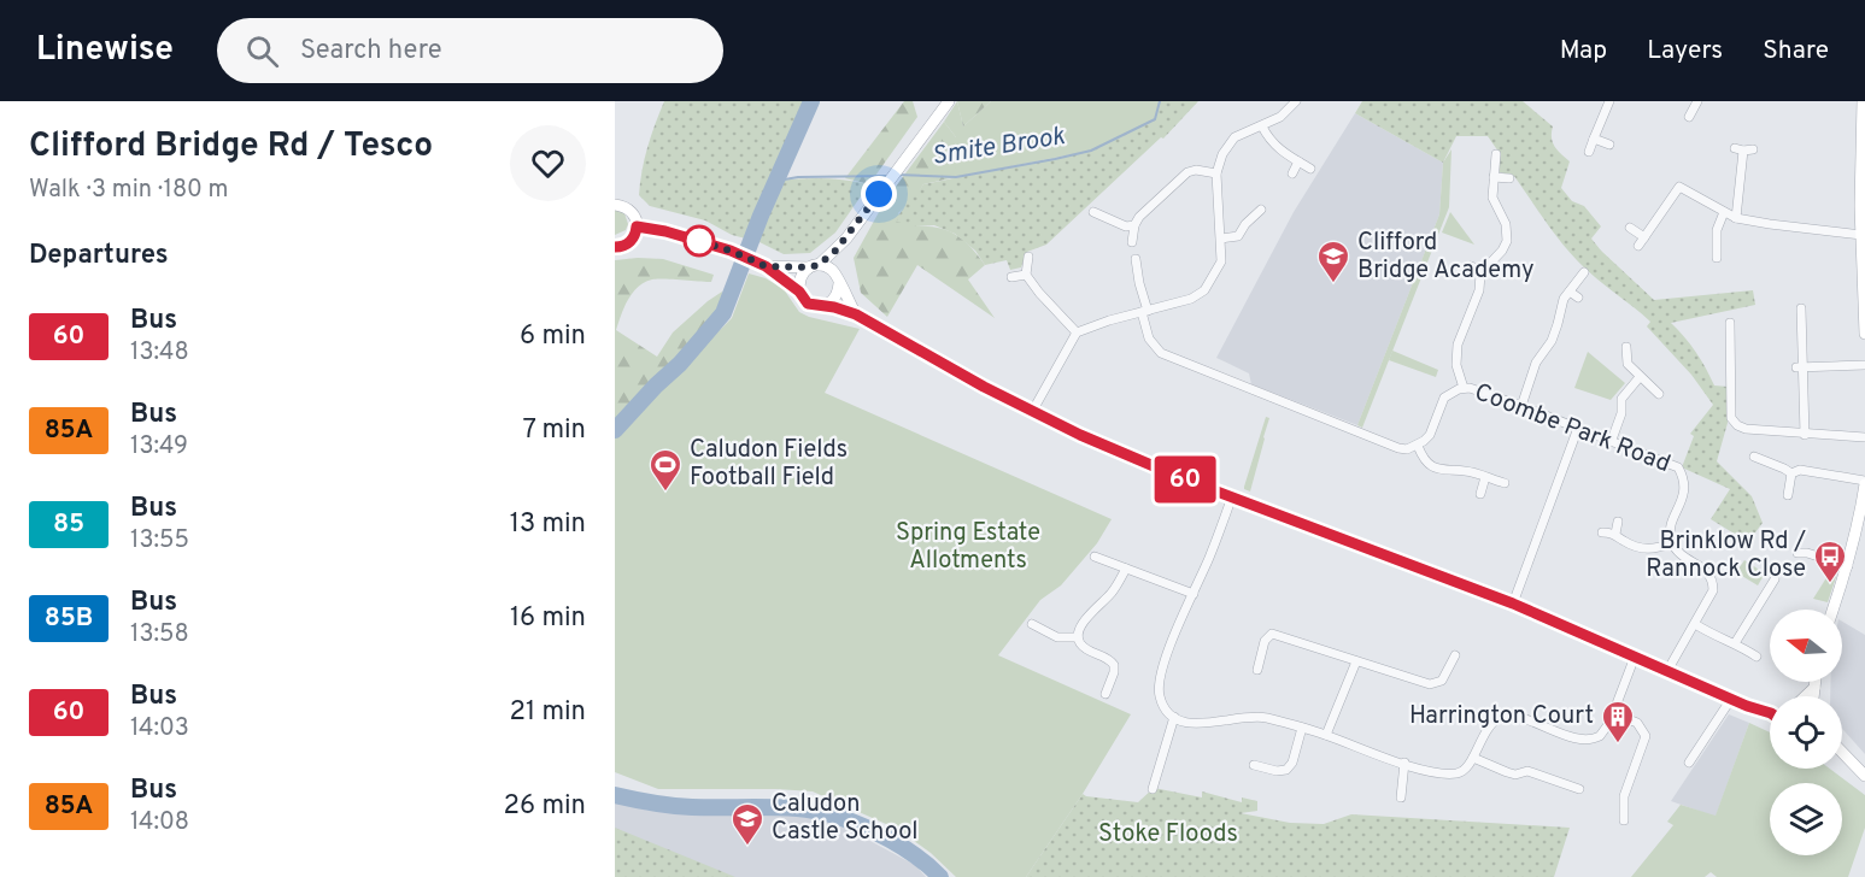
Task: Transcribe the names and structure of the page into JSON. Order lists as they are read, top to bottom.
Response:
{
  "streets": {
    "street": ["Coombe Park Road"]
  },
  "water": ["Smite Brook"],
  "parks": ["Spring Estate Allotments", "Stoke Floods"],
  "places": {
    "school or university": ["Clifford Bridge Academy", "Caludon Castle School"],
    "sports": ["Caludon Fields Football Field"],
    "bus stop": ["Brinklow Rd / Rannock Close"],
    "building": ["Harrington Court"]
  },
  "lines": ["bus line 60"],
  "north": "left",
  "page": {
    "header": "Linewise",
    "search": "Search here",
    "nav": ["Map", "Layers", "Share"],
    "heading": [
      ["Clifford Bridge Rd / Tesco", "Walk · 3 min · 180 m"],
      "Departures"
    ],
    "on_map": "60",
    "list": [
      {
        "mark": "60",
        "name": "Bus",
        "note": "13:48",
        "value": "6 min"
      },
      {
        "mark": "85A",
        "name": "Bus",
        "note": "13:49",
        "value": "7 min"
      },
      {
        "mark": "85",
        "name": "Bus",
        "note": "13:55",
        "value": "13 min"
      },
      {
        "mark": "85B",
        "name": "Bus",
        "note": "13:58",
        "value": "16 min"
      },
      {
        "mark": "60",
        "name": "Bus",
        "note": "14:03",
        "value": "21 min"
      },
      {
        "mark": "85A",
        "name": "Bus",
        "note": "14:08",
        "value": "26 min"
      }
    ]
  }
}
